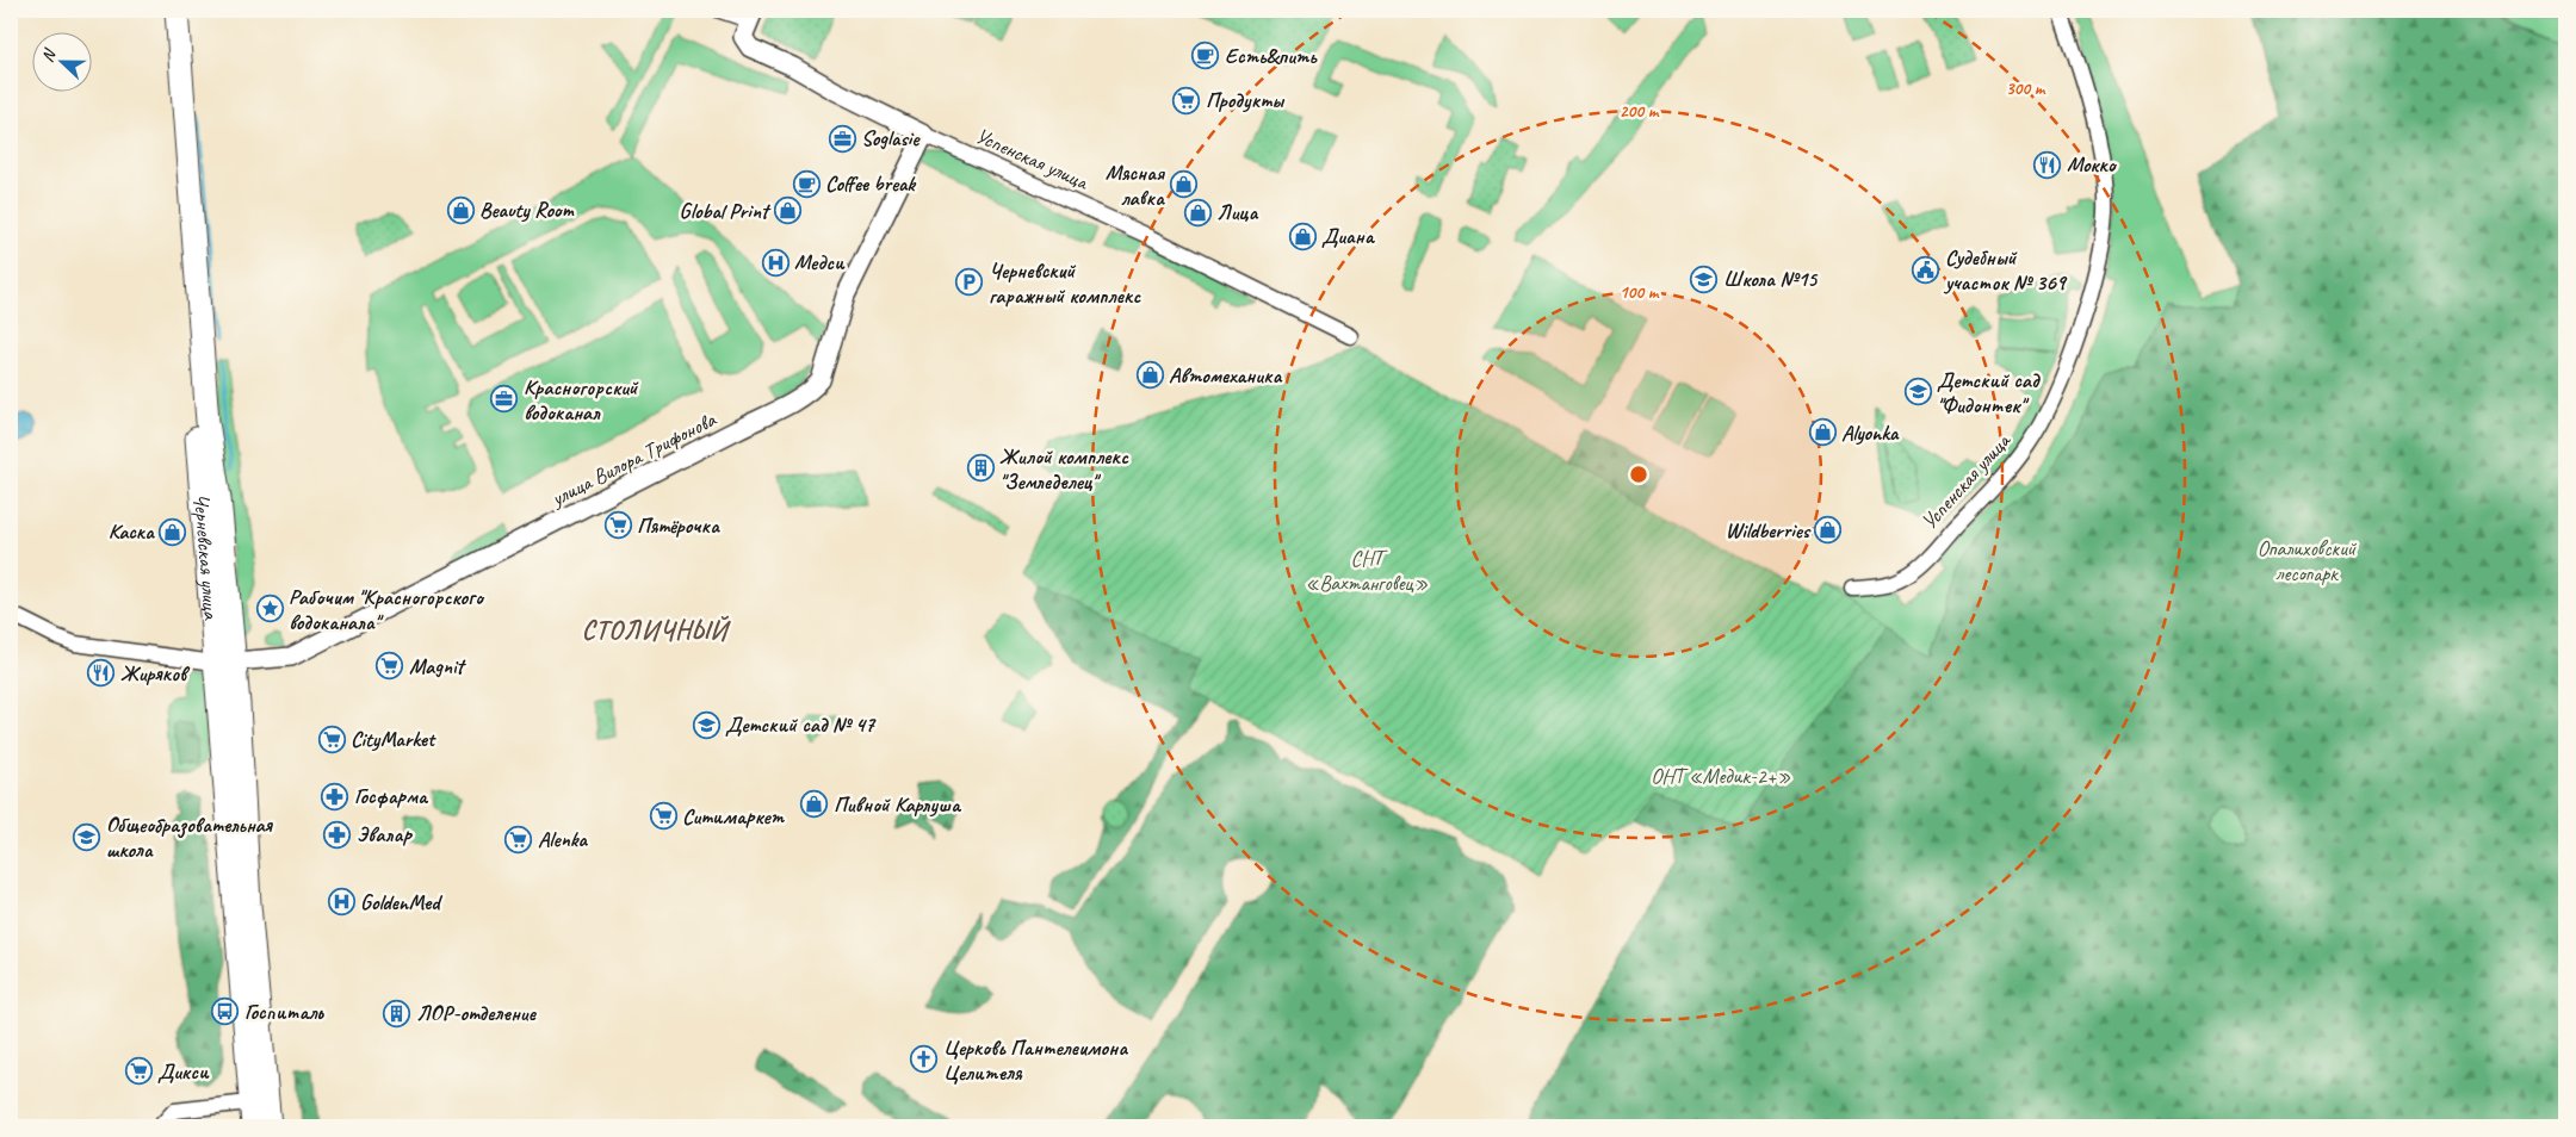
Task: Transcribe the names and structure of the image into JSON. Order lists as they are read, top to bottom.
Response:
{
  "streets": {
    "main road": ["Черневская улица"],
    "street": ["Успенская улица", "улица Вилора Трифонова"]
  },
  "crossings": [
    ["Успенская улица", "улица Вилора Трифонова"],
    ["улица Вилора Трифонова", "Черневская улица"]
  ],
  "districts": ["СТОЛИЧНЫЙ"],
  "parks": ["Опалиховский лесопарк", "СНТ «Вахтанговец»", "ОНТ «Медик-2+»"],
  "places": {
    "cafe": ["Есть&пить", "Coffee break"],
    "supermarket": [
      "Продукты",
      "Пятёрочка",
      "Magnit",
      "CityMarket",
      "Ситимаркет",
      "Alenka",
      "Дикси"
    ],
    "office": ["Soglasie", "Красногорский водоканал"],
    "restaurant": ["Мокко", "Жиряков"],
    "shop": [
      "Мясная лавка",
      "Beauty Room",
      "Global Print",
      "Лица",
      "Диана",
      "Автомеханика",
      "Alyonka",
      "Wildberries",
      "Каска",
      "Пивной Карлуша"
    ],
    "hospital": ["Медси", "GoldenMed"],
    "public building": ["Судебный участок № 369"],
    "school or university": [
      "Школа №15",
      "Детский сад \"Фидонтек\"",
      "Детский сад № 47",
      "Общеобразовательная школа"
    ],
    "parking": ["Черневский гаражный комплекс"],
    "building": ["Жилой комплекс \"Земледелец\"", "ЛОР-отделение"],
    "place": ["Рабочим \"Красногорского водоканала\""],
    "pharmacy": ["Госфарма", "Эвалар"],
    "bus stop": ["Госпиталь"],
    "church": ["Церковь Пантелеимона Целителя"]
  },
  "north": "left",
  "rings": ["300 m", "200 m", "100 m"]
}
